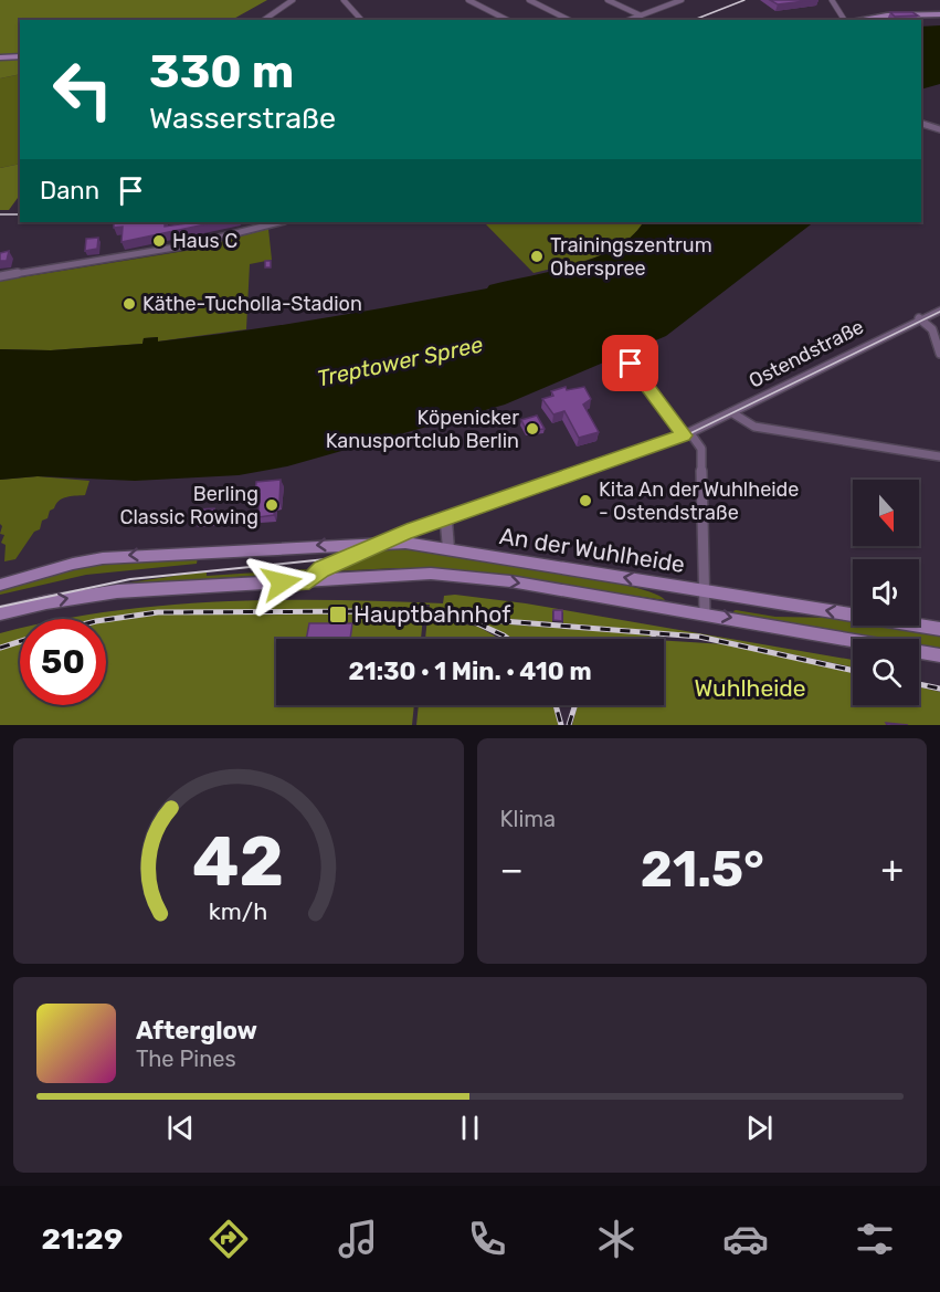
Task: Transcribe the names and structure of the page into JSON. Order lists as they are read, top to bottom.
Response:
{
  "streets": {
    "main road": ["An der Wuhlheide"],
    "street": ["Ostendstraße"]
  },
  "crossings": [
    ["Ostendstraße", "An der Wuhlheide"]
  ],
  "water": ["Treptower Spree"],
  "parks": ["Wuhlheide"],
  "places": {
    "other": [
      "Haus C",
      "Trainingszentrum Oberspree",
      "Käthe-Tucholla-Stadion",
      "Köpenicker Kanusportclub Berlin",
      "Kita An der Wuhlheide - Ostendstraße",
      "Berling Classic Rowing"
    ],
    "transit": ["Hauptbahnhof"]
  },
  "north": "bottom",
  "page": {
    "turn": ["330 m", "Wasserstraße"],
    "then": "Dann",
    "limit": "50",
    "trip": "21:30 · 1 Min. · 410 m",
    "tile": "Klima",
    "heat": ["−", "21.5°", "+"],
    "song": ["Afterglow", "The Pines"],
    "tabs": "21:29",
    "gauge": ["42", "km/h"]
  }
}
